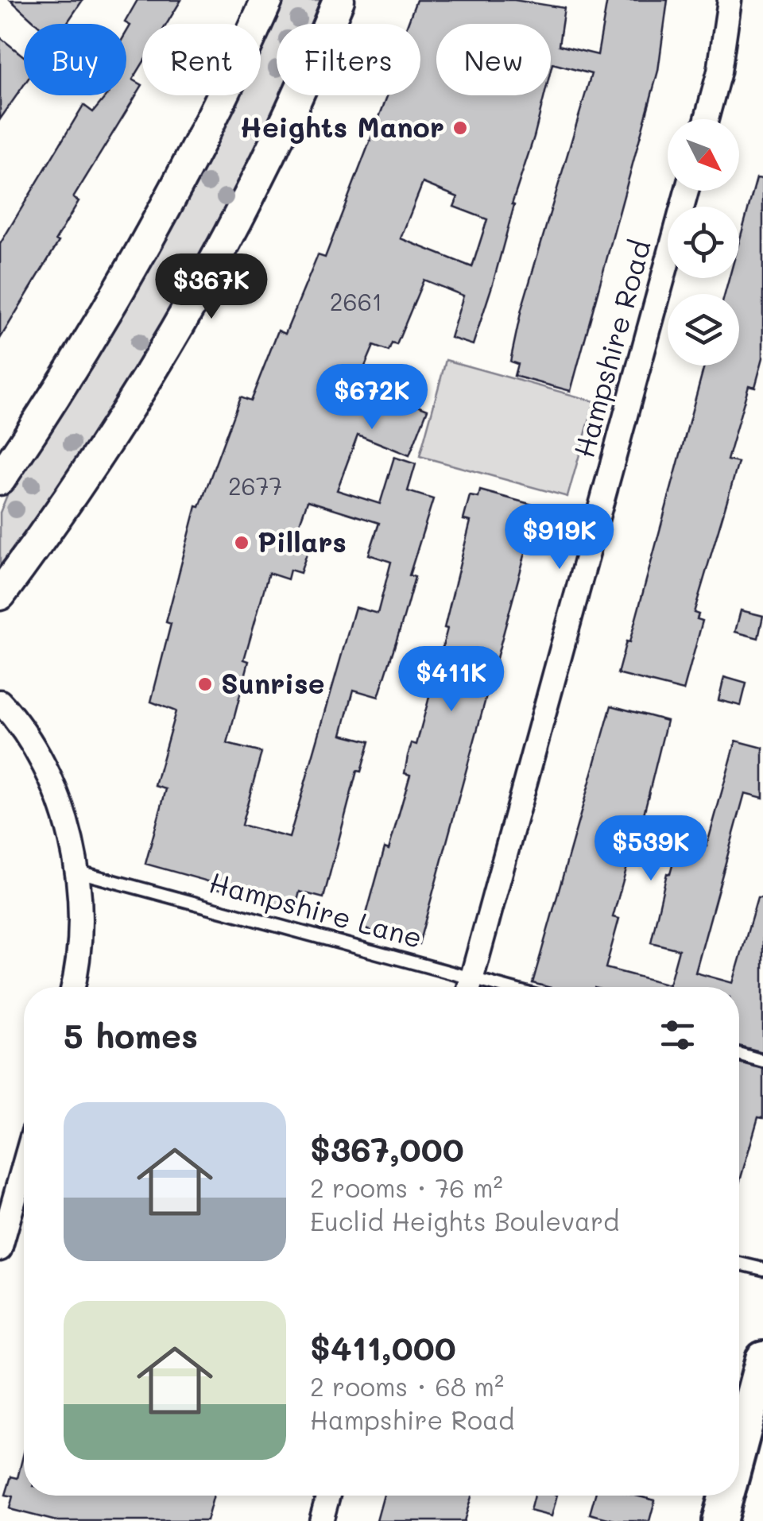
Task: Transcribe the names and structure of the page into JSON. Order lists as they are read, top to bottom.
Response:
{
  "streets": {
    "street": ["Hampshire Road"],
    "lane": ["Hampshire Lane"]
  },
  "places": ["Heights Manor", "Pillars", "Sunrise"],
  "house_numbers": ["2661", "2677"],
  "north": "bottom right",
  "page": {
    "chip": [
      "Buy",
      "Rent",
      "Filters",
      "New"
    ],
    "price": [
      "$367K",
      "$672K",
      "$919K",
      "$411K",
      "$539K"
    ],
    "heading": "5 homes",
    "list": [
      {
        "name": "$367,000",
        "note": "2 rooms · 76 m² · Euclid Heights Boulevard"
      },
      {
        "name": "$411,000",
        "note": "2 rooms · 68 m² · Hampshire Road"
      }
    ]
  }
}
